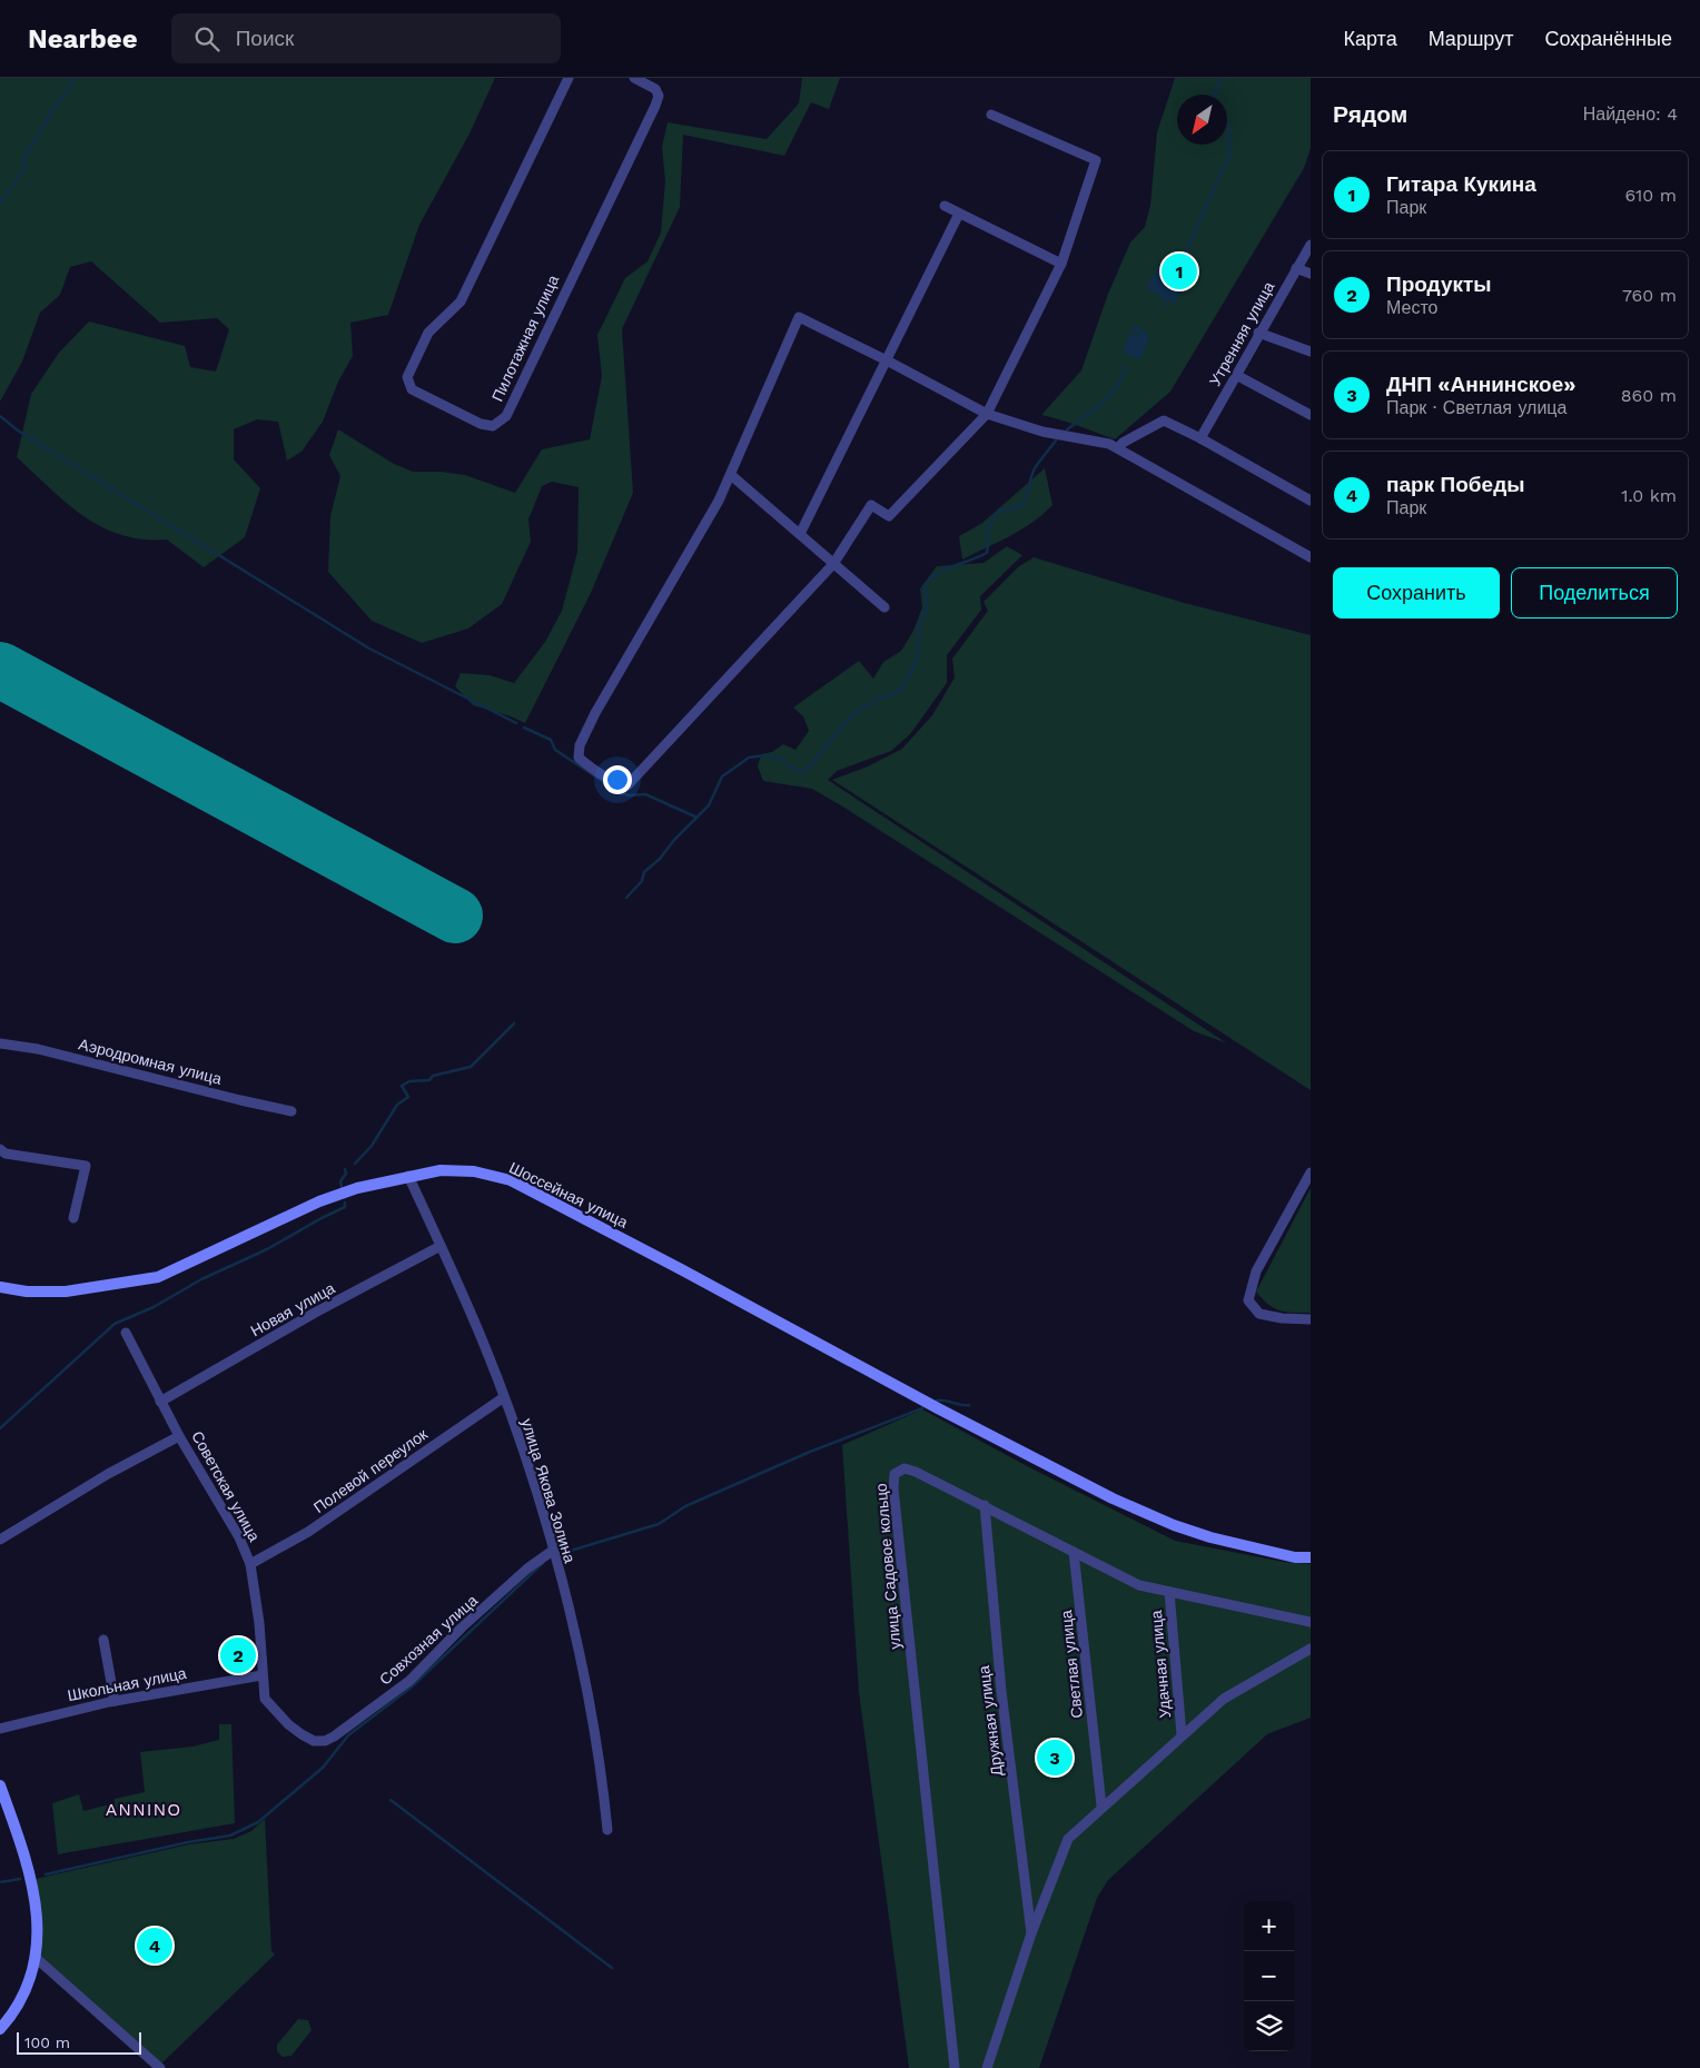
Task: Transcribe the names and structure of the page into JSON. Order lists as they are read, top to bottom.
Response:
{
  "streets": {
    "main road": ["Шоссейная улица"],
    "street": [
      "Утренняя улица",
      "Пилотажная улица",
      "Аэродромная улица",
      "Новая улица",
      "Полевой переулок",
      "Советская улица",
      "улица Якова Золина",
      "улица Садовое кольцо",
      "Совхозная улица",
      "Светлая улица",
      "Удачная улица",
      "Школьная улица",
      "Дружная улица"
    ]
  },
  "crossings": [
    ["Шоссейная улица", "улица Якова Золина"],
    ["Новая улица", "Советская улица"],
    ["Новая улица", "улица Якова Золина"],
    ["Полевой переулок", "Советская улица"],
    ["Полевой переулок", "улица Якова Золина"],
    ["Советская улица", "Совхозная улица"],
    ["Советская улица", "Школьная улица"],
    ["улица Якова Золина", "Совхозная улица"],
    ["улица Садовое кольцо", "Светлая улица"],
    ["улица Садовое кольцо", "Удачная улица"],
    ["улица Садовое кольцо", "Дружная улица"]
  ],
  "districts": ["ANNINO"],
  "scale_bar": "100 m",
  "north": "bottom left",
  "page": {
    "header": "Nearbee",
    "search": "Поиск",
    "nav": ["Карта", "Маршрут", "Сохранённые"],
    "heading": ["Рядом", "Найдено: 4"],
    "list": [
      {
        "mark": "1",
        "name": "Гитара Кукина",
        "note": "Парк",
        "value": "610 m"
      },
      {
        "mark": "2",
        "name": "Продукты",
        "note": "Место",
        "value": "760 m"
      },
      {
        "mark": "3",
        "name": "ДНП «Аннинское»",
        "note": "Парк · Светлая улица",
        "value": "860 m"
      },
      {
        "mark": "4",
        "name": "парк Победы",
        "note": "Парк",
        "value": "1.0 km"
      }
    ],
    "pins": [
      "1",
      "2",
      "3",
      "4"
    ],
    "buttons": ["Сохранить", "Поделиться"],
    "map_buttons": ["+", "−"],
    "scale": "100 m"
  }
}
